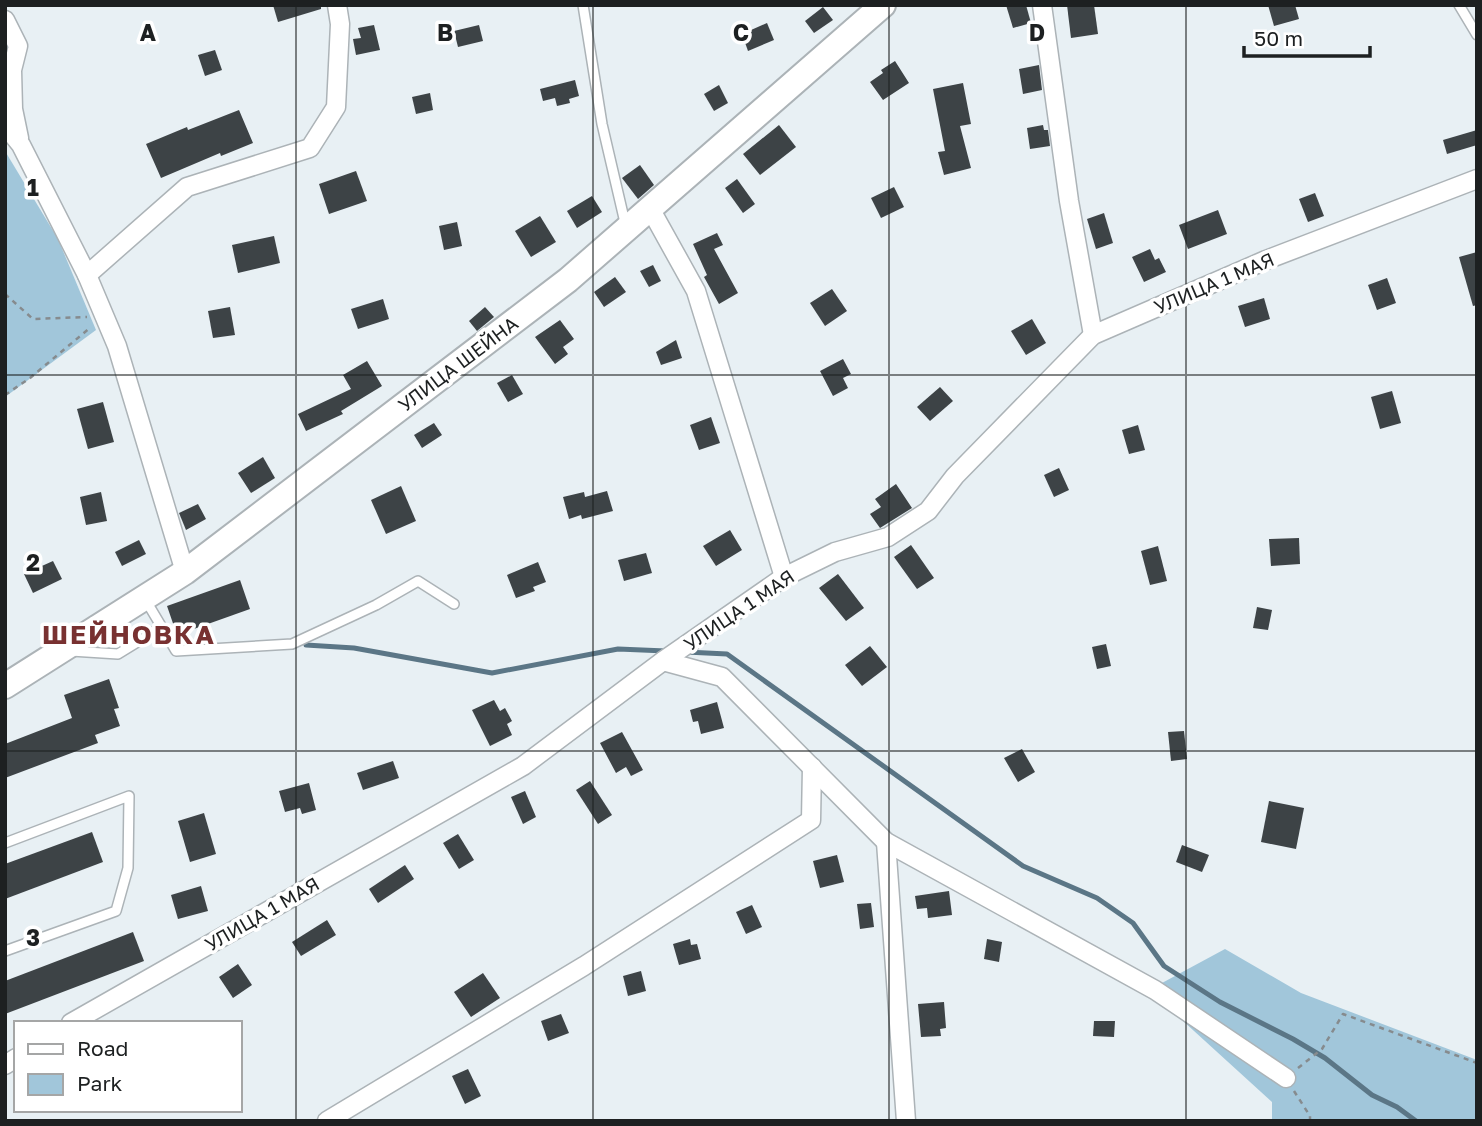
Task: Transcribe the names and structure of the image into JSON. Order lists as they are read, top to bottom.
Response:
{
  "streets": {
    "street": ["УЛИЦА 1 МАЯ", "УЛИЦА ШЕЙНА"]
  },
  "districts": ["ШЕЙНОВКА"],
  "legend": ["Road", "Park"],
  "scale_bar": "50 m",
  "grid": {
    "columns": [
      "A",
      "B",
      "C",
      "D"
    ],
    "rows": ["1", "2", "3"]
  }
}
